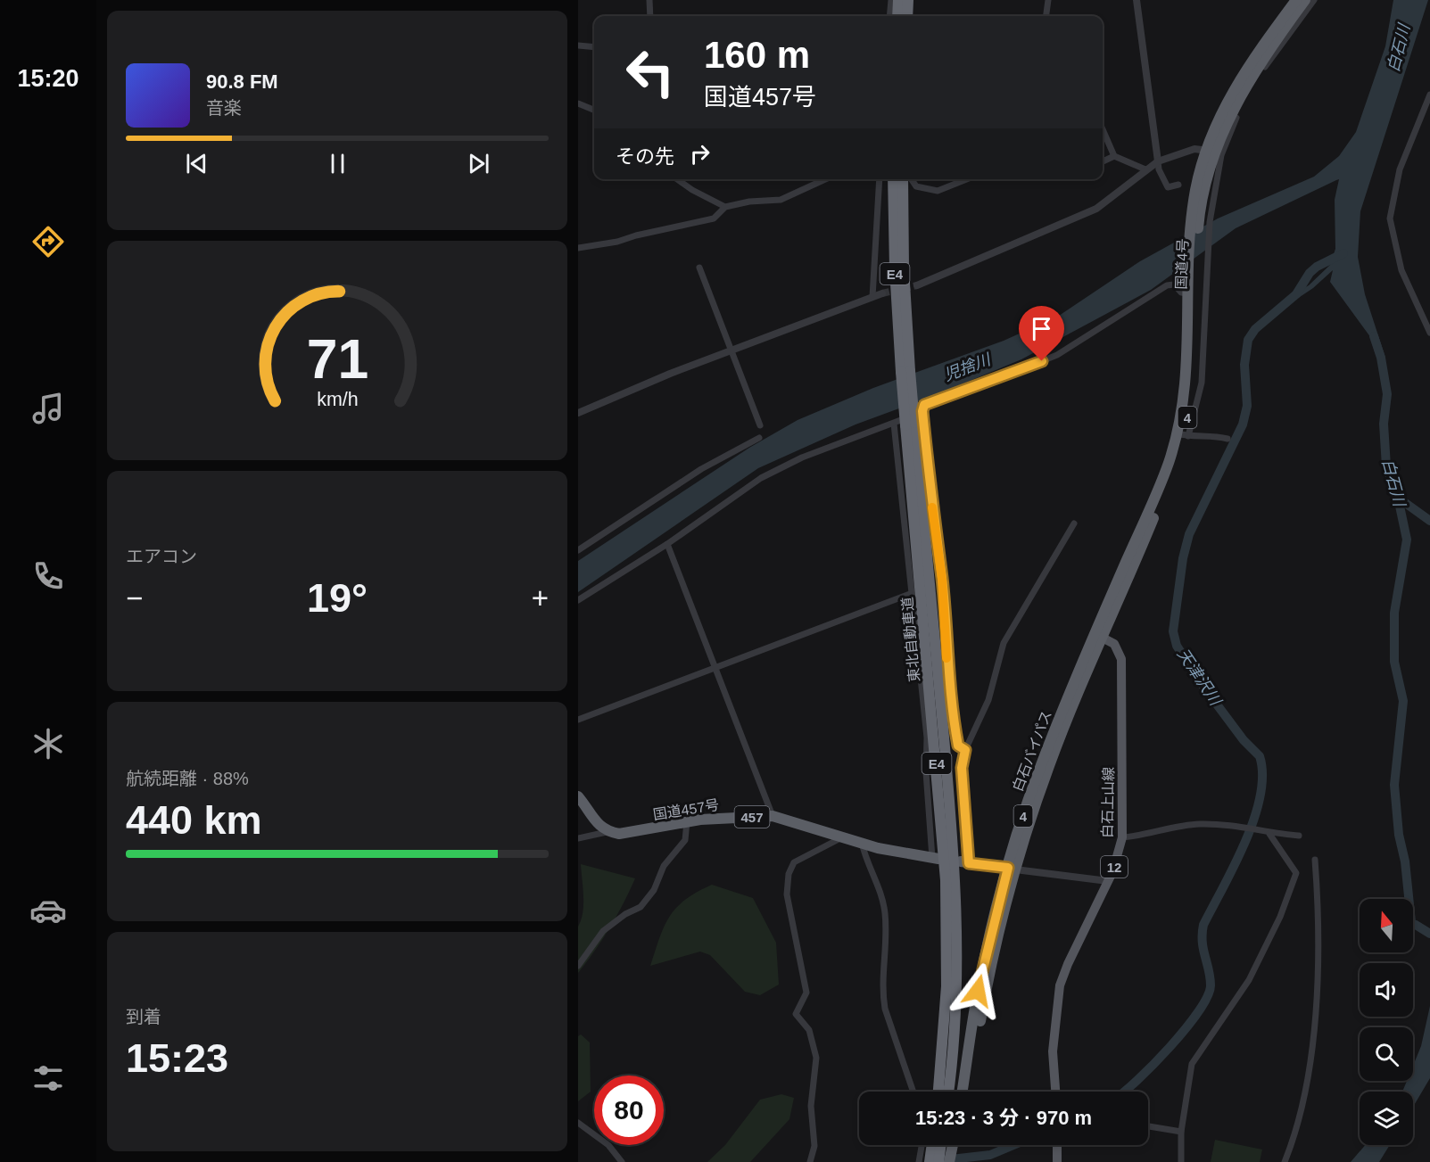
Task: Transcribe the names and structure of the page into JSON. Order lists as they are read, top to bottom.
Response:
{
  "streets": {
    "highway": [
      "国道4号",
      "E4",
      "4",
      "東北自動車道",
      "白石バイパス",
      "国道457号",
      "457"
    ],
    "main road": ["白石上山線", "12"]
  },
  "crossings": [
    ["国道4号", "白石バイパス"],
    ["白石バイパス", "白石上山線"]
  ],
  "water": ["白石川", "児捨川", "天津沢川"],
  "north": "top",
  "page": {
    "tabs": "15:20",
    "turn": ["160 m", "国道457号"],
    "song": ["90.8 FM", "音楽"],
    "then": "その先",
    "tile": [
      "エアコン",
      ["航続距離 · 88%", "440 km"],
      ["到着", "15:23"]
    ],
    "heat": ["−", "19°", "+"],
    "limit": "80",
    "trip": "15:23 · 3 分 · 970 m",
    "gauge": ["71", "km/h"]
  }
}
